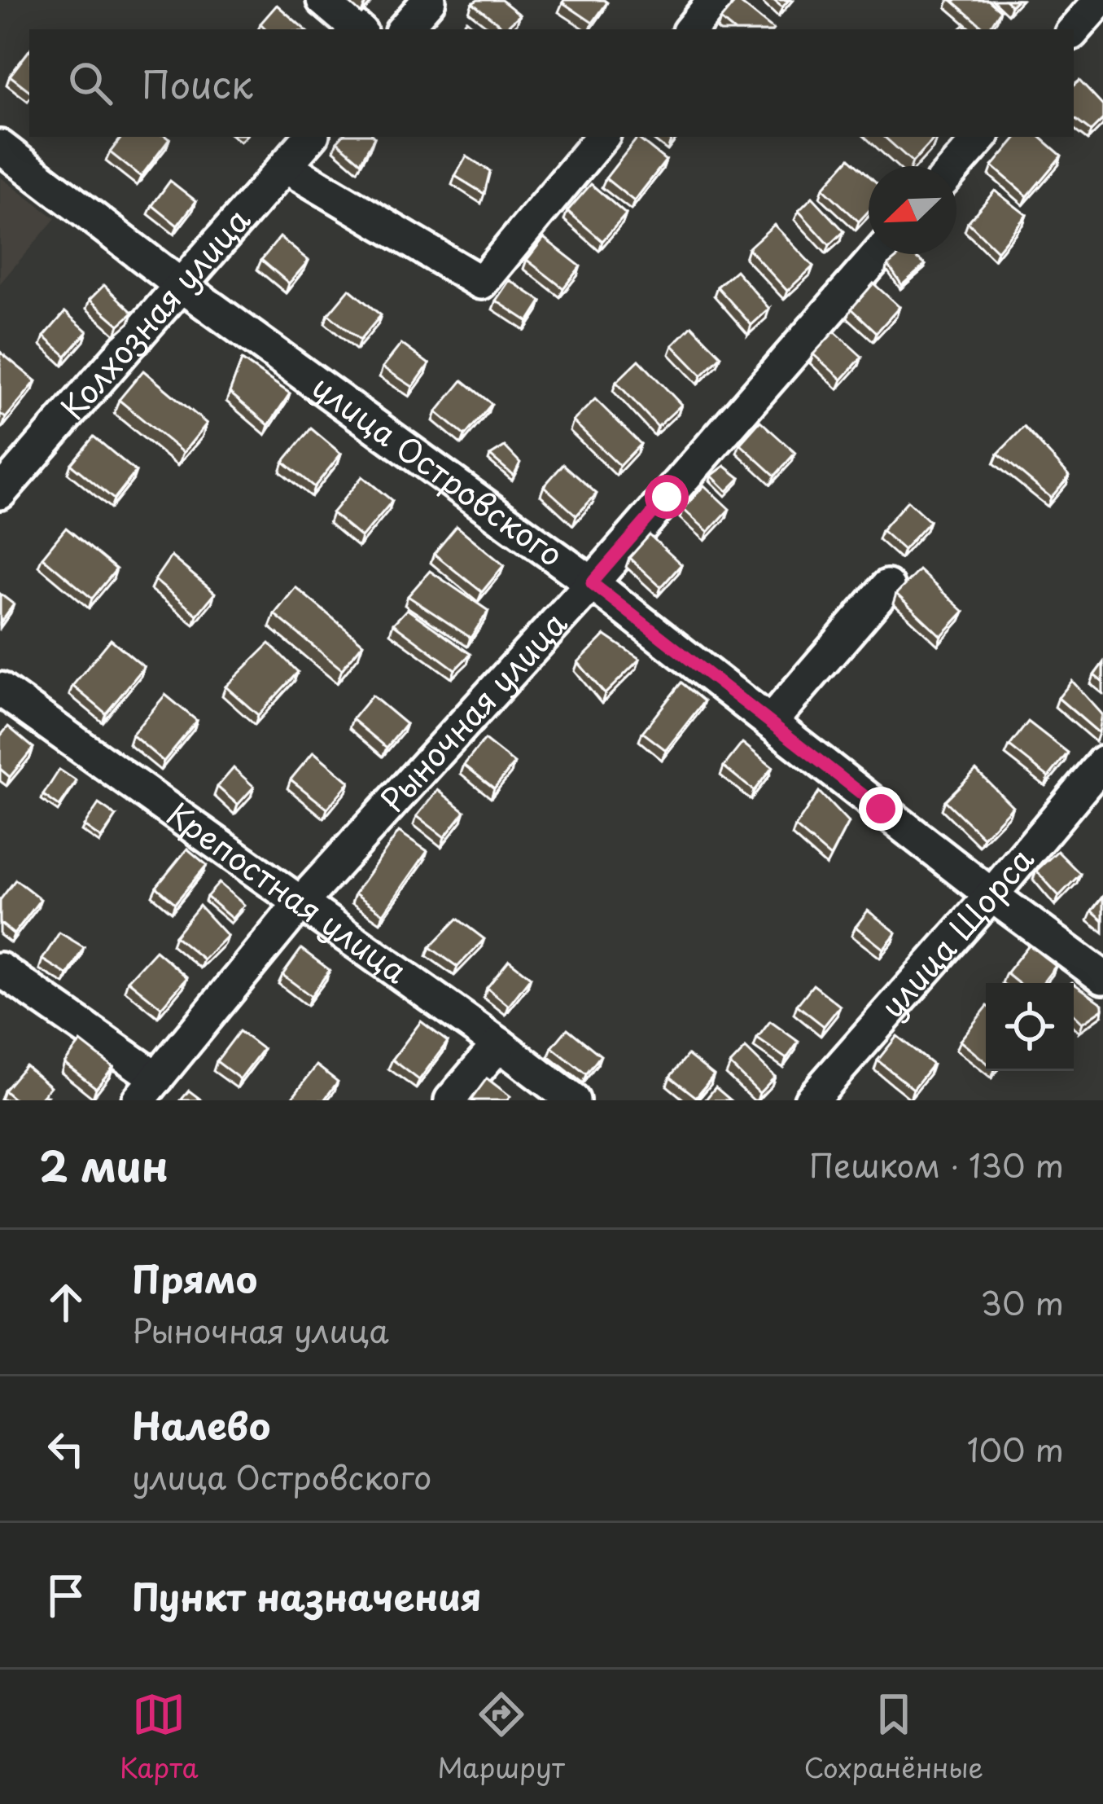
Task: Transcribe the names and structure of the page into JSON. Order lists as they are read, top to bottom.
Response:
{
  "streets": {
    "street": [
      "Колхозная улица",
      "улица Островского",
      "Рыночная улица",
      "Крепостная улица",
      "улица Щорса"
    ]
  },
  "crossings": [
    ["Колхозная улица", "улица Островского"],
    ["улица Островского", "Рыночная улица"],
    ["улица Островского", "улица Щорса"],
    ["Рыночная улица", "Крепостная улица"]
  ],
  "north": "bottom left",
  "page": {
    "search": "Поиск",
    "heading": ["2 мин", "Пешком · 130 m"],
    "list": [
      ["Прямо", "Рыночная улица", "30 m"],
      ["Налево", "улица Островского", "100 m"],
      "Пункт назначения"
    ],
    "nav": ["Карта", "Маршрут", "Сохранённые"]
  }
}
